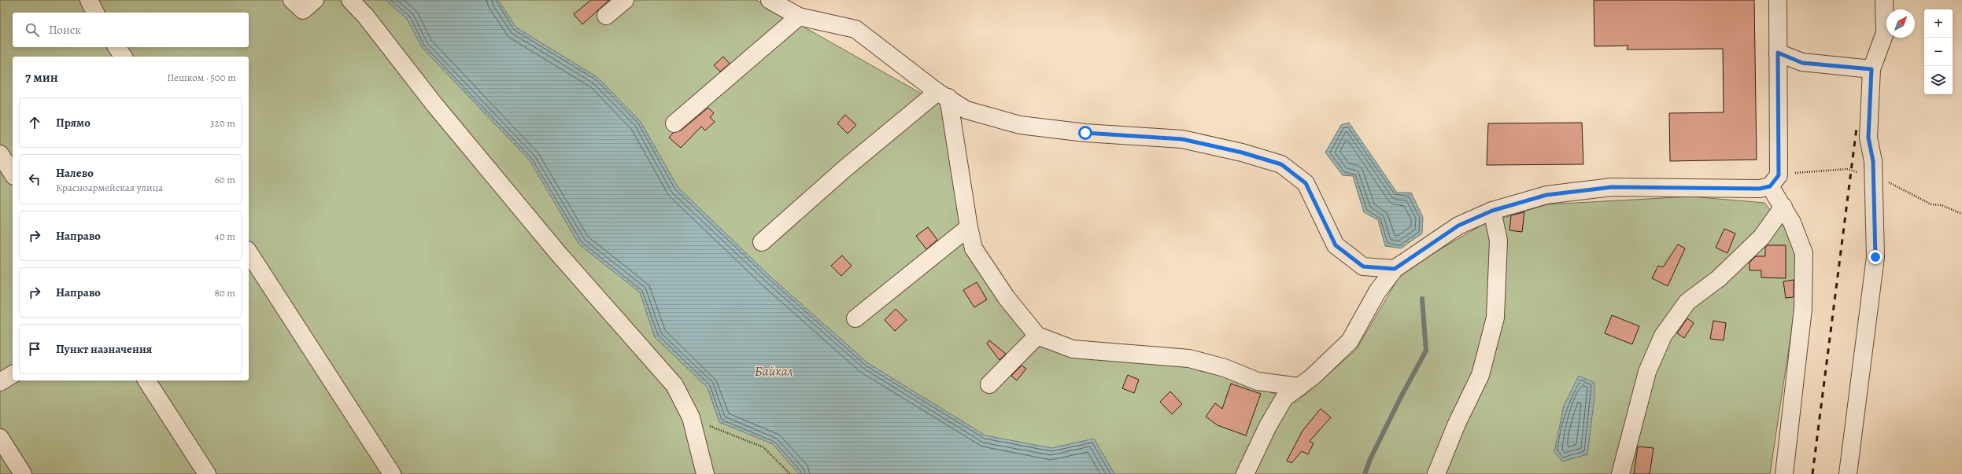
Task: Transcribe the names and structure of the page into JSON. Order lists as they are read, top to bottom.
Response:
{
  "water": ["Байкал"],
  "north": "top right",
  "page": {
    "map_buttons": ["+", "−"],
    "search": "Поиск",
    "heading": ["7 мин", "Пешком · 500 m"],
    "list": [
      ["Прямо", "320 m"],
      ["Налево", "Красноармейская улица", "60 m"],
      ["Направо", "40 m"],
      ["Направо", "80 m"],
      "Пункт назначения"
    ]
  }
}
